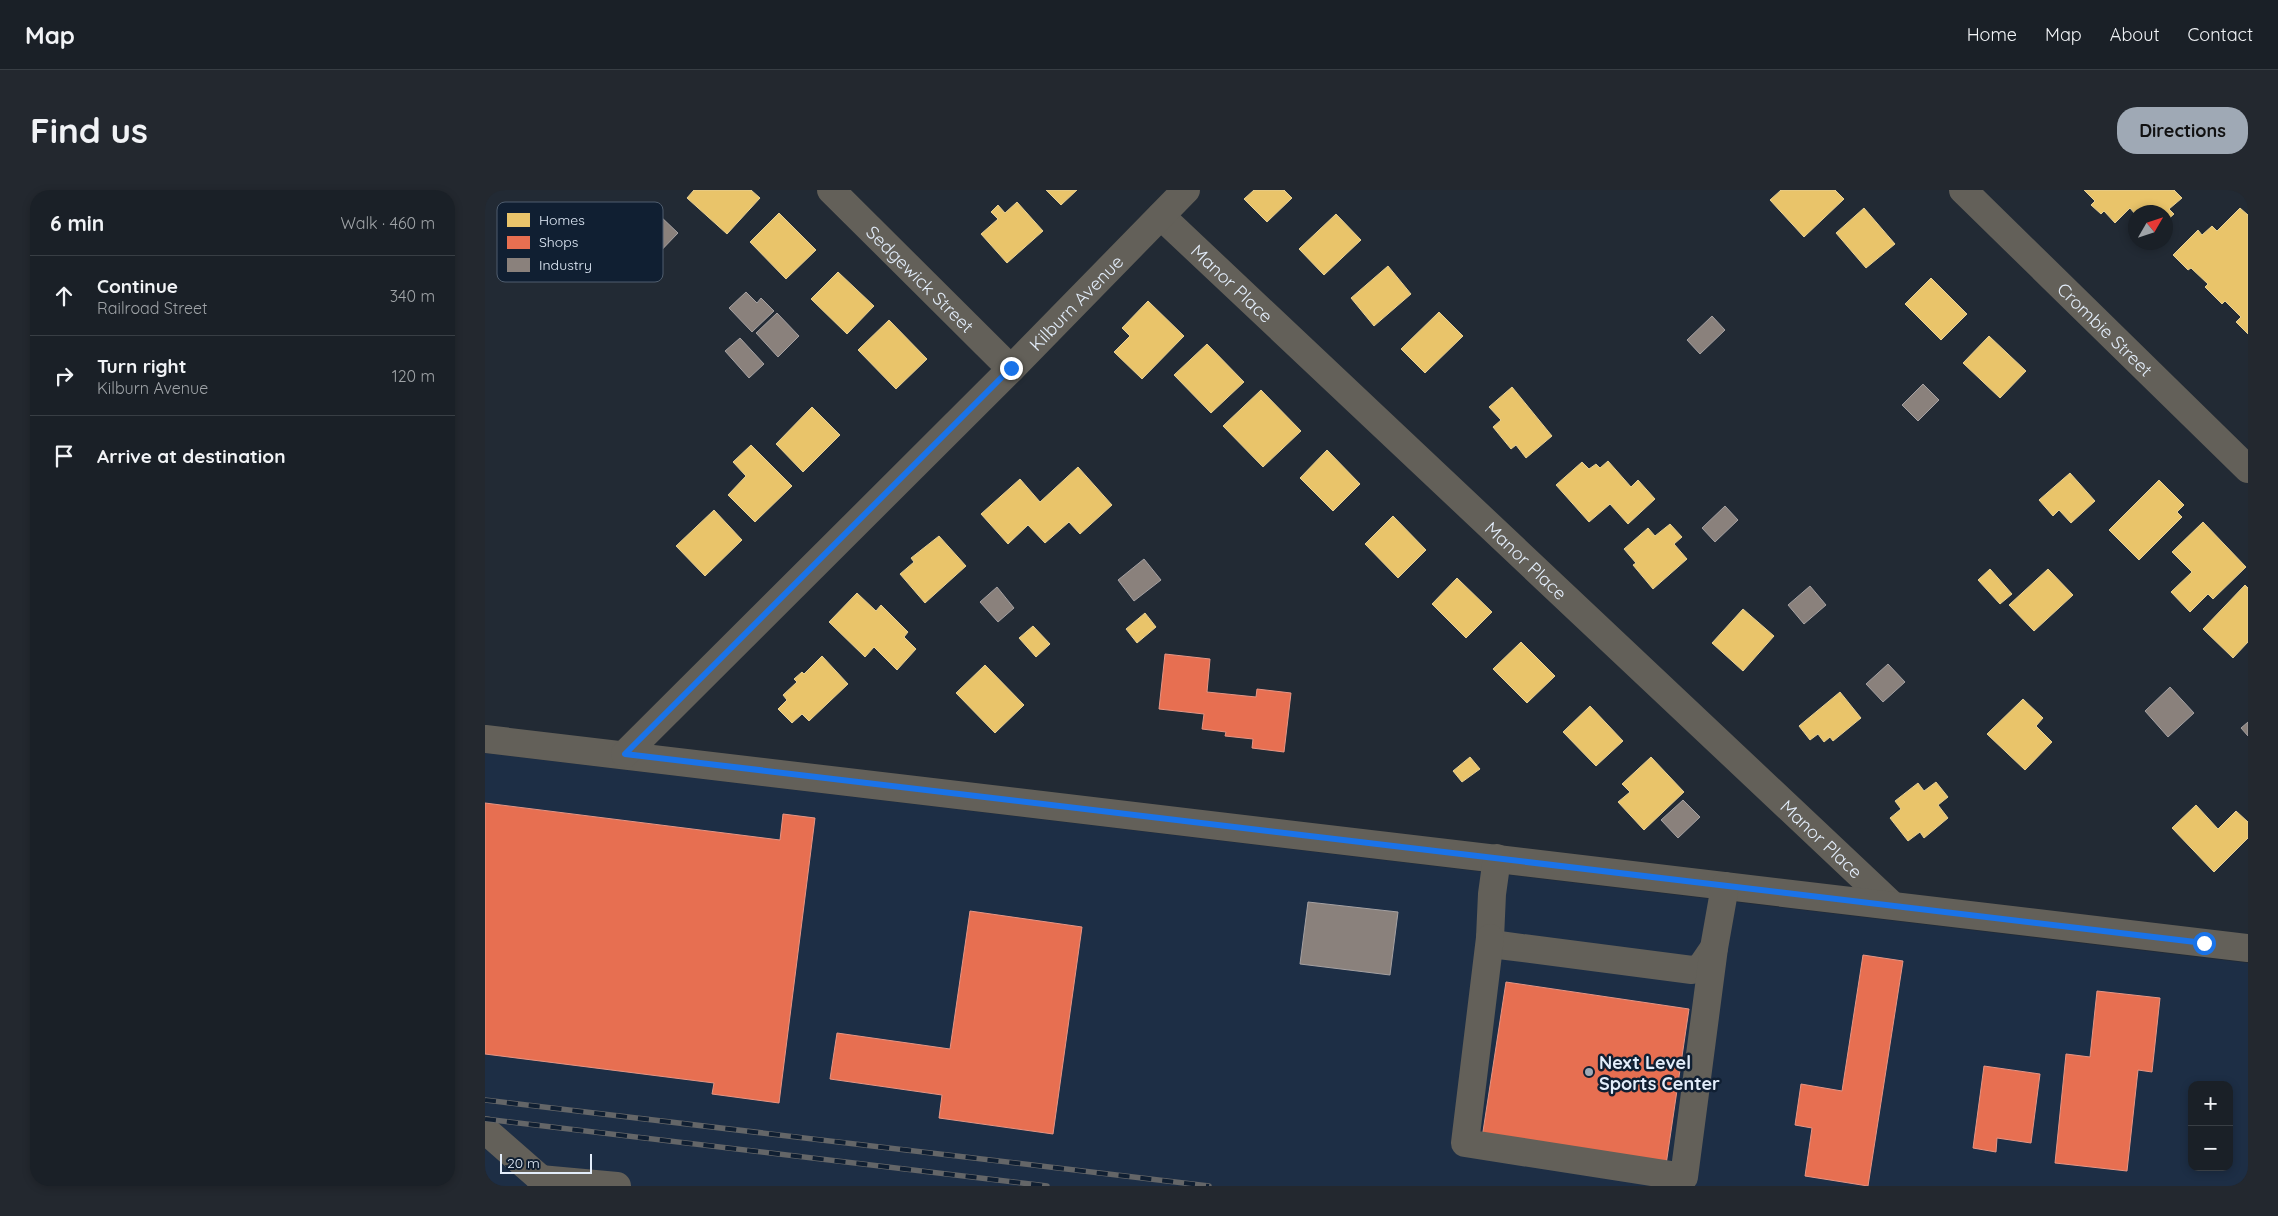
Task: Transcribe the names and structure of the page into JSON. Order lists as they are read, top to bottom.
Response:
{
  "streets": {
    "street": [
      "Sedgewick Street",
      "Manor Place",
      "Kilburn Avenue",
      "Crombie Street"
    ]
  },
  "crossings": [
    ["Sedgewick Street", "Kilburn Avenue"],
    ["Manor Place", "Kilburn Avenue"]
  ],
  "places": ["Next Level Sports Center"],
  "legend": ["Homes", "Shops", "Industry"],
  "scale_bar": "20 m",
  "north": "top right",
  "page": {
    "header": "Map",
    "nav": [
      "Home",
      "Map",
      "About",
      "Contact"
    ],
    "buttons": "Directions",
    "title": "Find us",
    "heading": ["6 min", "Walk · 460 m"],
    "list": [
      ["Continue", "Railroad Street", "340 m"],
      ["Turn right", "Kilburn Avenue", "120 m"],
      "Arrive at destination"
    ],
    "map_buttons": ["+", "−"],
    "scale": "20 m"
  }
}
